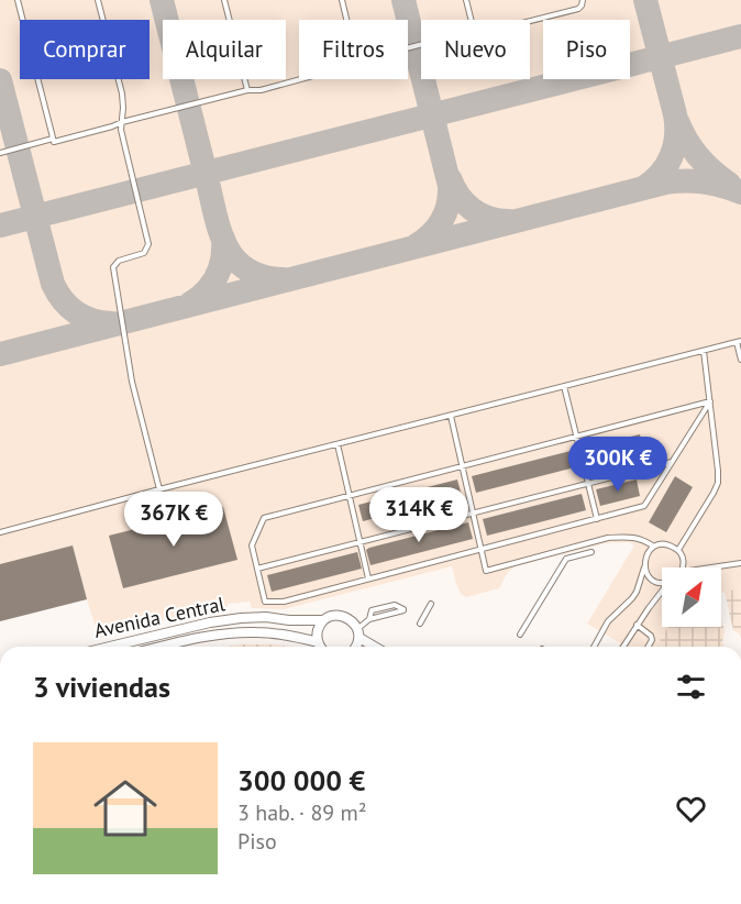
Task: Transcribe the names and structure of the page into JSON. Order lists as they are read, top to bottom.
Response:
{
  "streets": {
    "street": ["Avenida Central"]
  },
  "north": "top right",
  "page": {
    "chip": [
      "Comprar",
      "Alquilar",
      "Filtros",
      "Nuevo",
      "Piso"
    ],
    "price": ["300K €", "314K €", "367K €"],
    "heading": "3 viviendas",
    "list": [
      {
        "name": "300 000 €",
        "note": "3 hab. · 89 m² · Piso"
      }
    ]
  }
}
